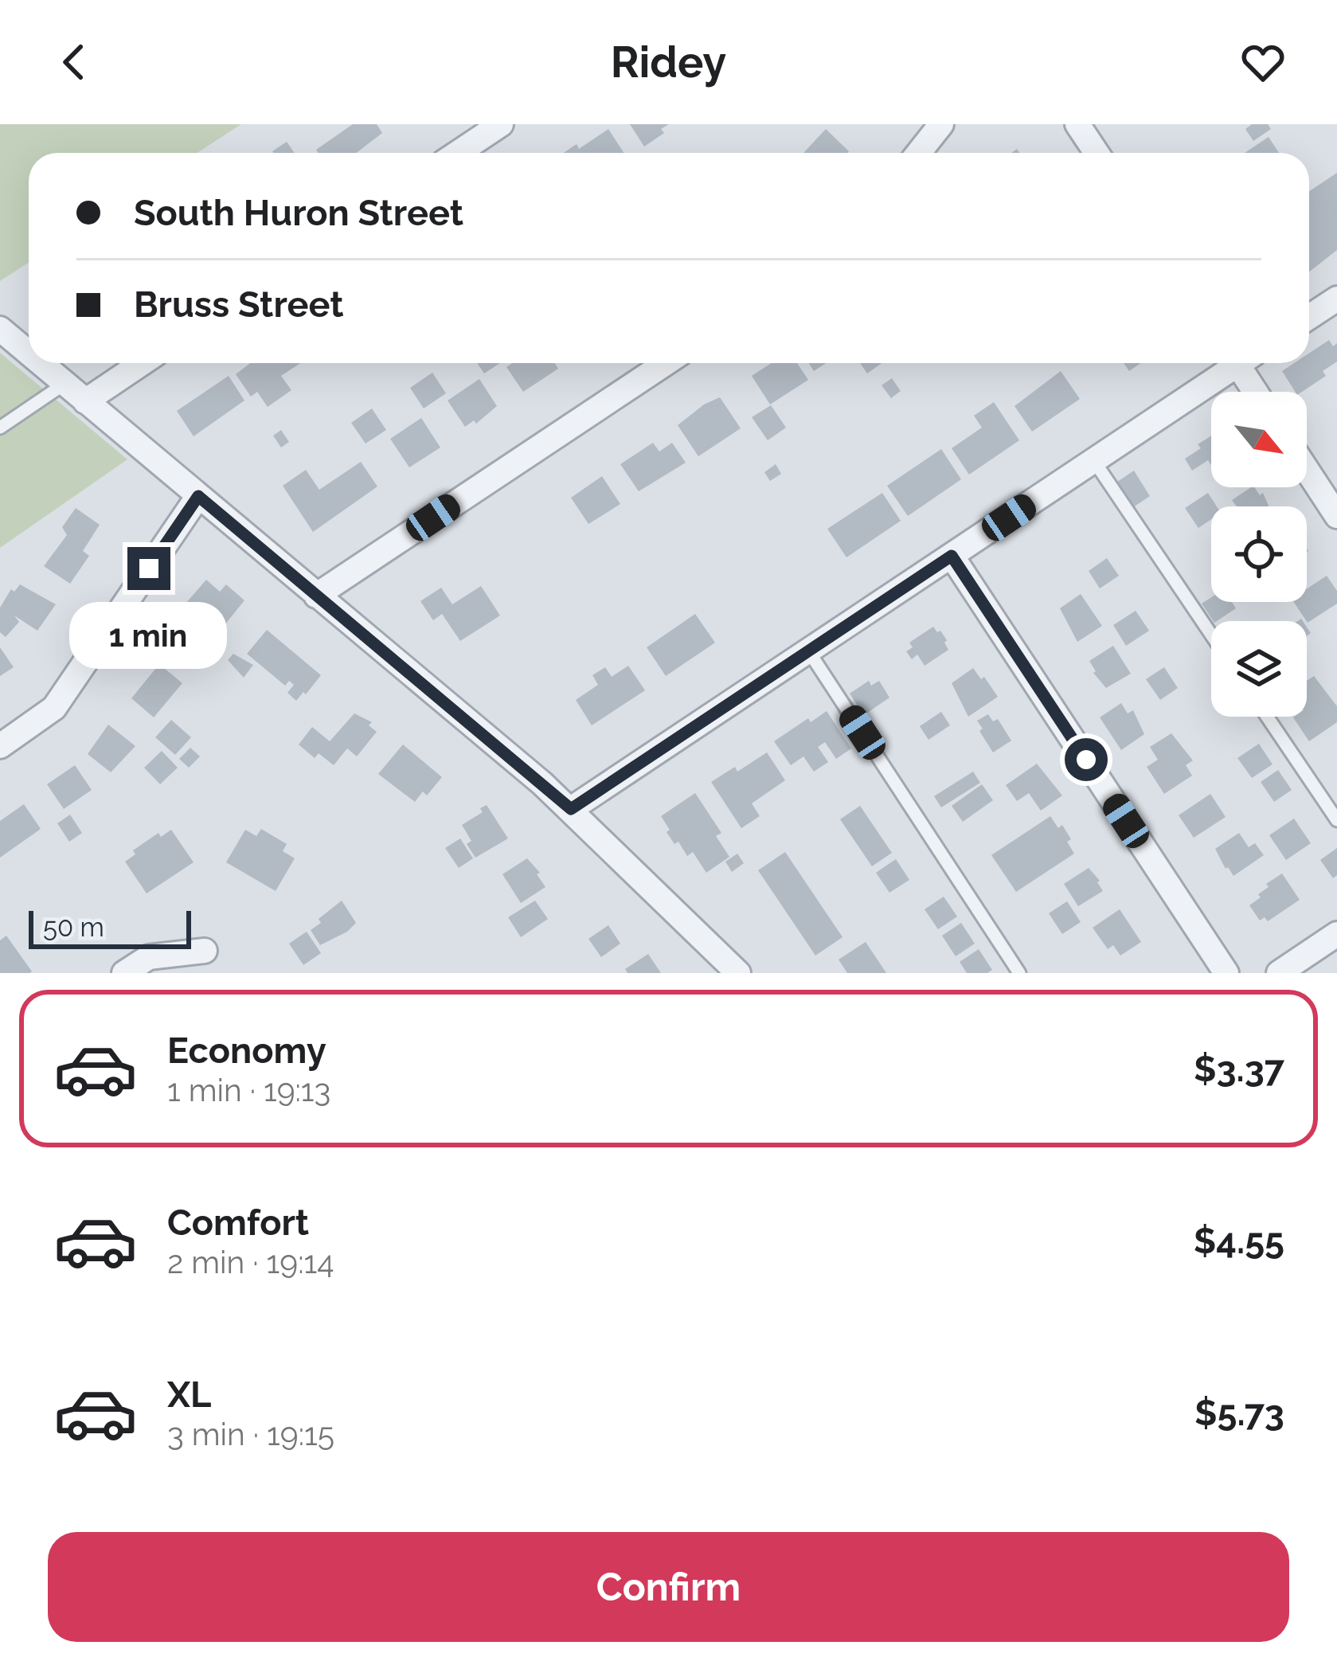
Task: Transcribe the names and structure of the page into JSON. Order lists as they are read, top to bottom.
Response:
{
  "scale_bar": "50 m",
  "north": "bottom right",
  "page": {
    "header": "Ridey",
    "banner": ["South Huron Street", "Bruss Street"],
    "bubble": "1 min",
    "scale": "50 m",
    "list": [
      {
        "name": "Economy",
        "note": "1 min · 19:13",
        "value": "$3.37"
      },
      {
        "name": "Comfort",
        "note": "2 min · 19:14",
        "value": "$4.55"
      },
      {
        "name": "XL",
        "note": "3 min · 19:15",
        "value": "$5.73"
      }
    ],
    "buttons": "Confirm"
  }
}
